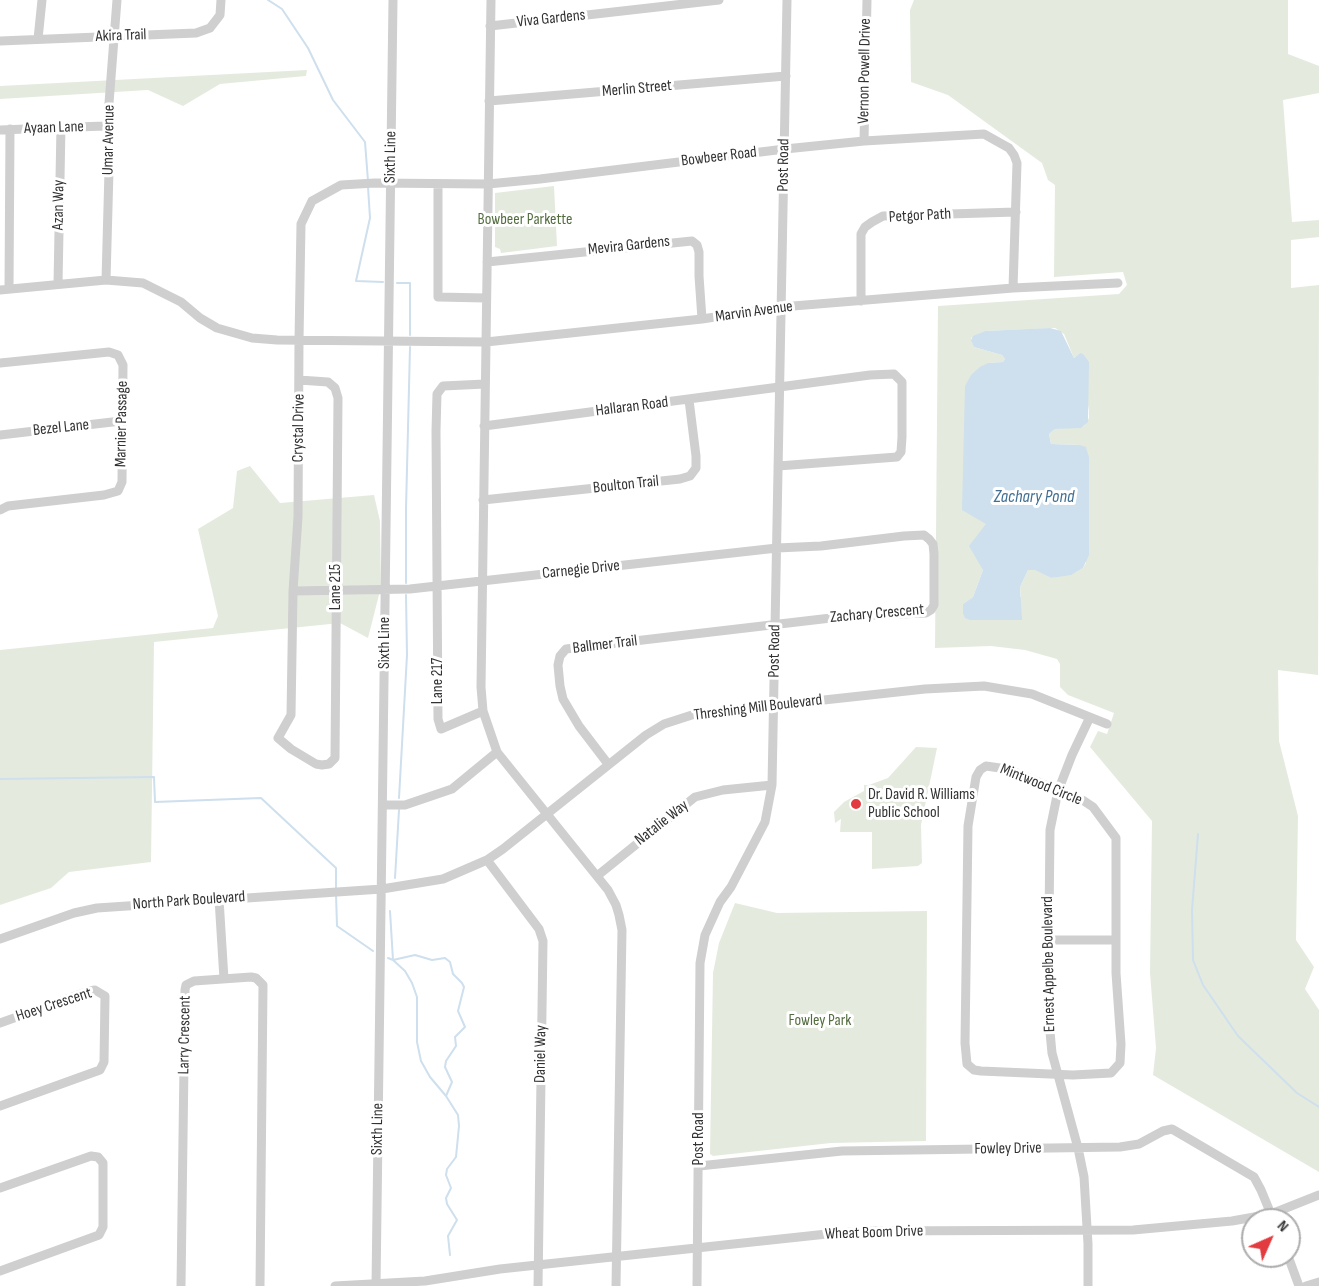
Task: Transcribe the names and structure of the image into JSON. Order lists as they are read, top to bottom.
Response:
{
  "streets": {
    "street": [
      "Viva Gardens",
      "Akira Trail",
      "Vernon Powell Drive",
      "Merlin Street",
      "Ayaan Lane",
      "Umar Avenue",
      "Sixth Line",
      "Bowbeer Road",
      "Post Road",
      "Azan Way",
      "Petgor Path",
      "Mevira Gardens",
      "Marvin Avenue",
      "Hallaran Road",
      "Marnier Passage",
      "Bezel Lane",
      "Crystal Drive",
      "Boulton Trail",
      "Carnegie Drive",
      "Lane 215",
      "Zachary Crescent",
      "Ballmer Trail",
      "Lane 217",
      "Threshing Mill Boulevard",
      "Mintwood Circle",
      "Natalie Way",
      "North Park Boulevard",
      "Ernest Appelbe Boulevard",
      "Hoey Crescent",
      "Larry Crescent",
      "Daniel Way",
      "Fowley Drive",
      "Wheat Boom Drive"
    ]
  },
  "crossings": [
    ["Akira Trail", "Umar Avenue"],
    ["Vernon Powell Drive", "Bowbeer Road"],
    ["Merlin Street", "Post Road"],
    ["Ayaan Lane", "Umar Avenue"],
    ["Ayaan Lane", "Azan Way"],
    ["Umar Avenue", "Marvin Avenue"],
    ["Sixth Line", "Bowbeer Road"],
    ["Sixth Line", "Marvin Avenue"],
    ["Sixth Line", "Crystal Drive"],
    ["Sixth Line", "Carnegie Drive"],
    ["Sixth Line", "Threshing Mill Boulevard"],
    ["Sixth Line", "North Park Boulevard"],
    ["Sixth Line", "Wheat Boom Drive"],
    ["Bowbeer Road", "Post Road"],
    ["Bowbeer Road", "Petgor Path"],
    ["Bowbeer Road", "Marvin Avenue"],
    ["Bowbeer Road", "Crystal Drive"],
    ["Post Road", "Marvin Avenue"],
    ["Post Road", "Hallaran Road"],
    ["Post Road", "Carnegie Drive"],
    ["Post Road", "Zachary Crescent"],
    ["Post Road", "Ballmer Trail"],
    ["Post Road", "Threshing Mill Boulevard"],
    ["Post Road", "Natalie Way"],
    ["Post Road", "Fowley Drive"],
    ["Post Road", "Wheat Boom Drive"],
    ["Azan Way", "Marvin Avenue"],
    ["Petgor Path", "Marvin Avenue"],
    ["Mevira Gardens", "Marvin Avenue"],
    ["Marvin Avenue", "Crystal Drive"],
    ["Hallaran Road", "Boulton Trail"],
    ["Marnier Passage", "Bezel Lane"],
    ["Crystal Drive", "Carnegie Drive"],
    ["Crystal Drive", "Lane 215"],
    ["Carnegie Drive", "Lane 215"],
    ["Carnegie Drive", "Zachary Crescent"],
    ["Carnegie Drive", "Lane 217"],
    ["Zachary Crescent", "Ballmer Trail"],
    ["Ballmer Trail", "Threshing Mill Boulevard"],
    ["Threshing Mill Boulevard", "North Park Boulevard"],
    ["Threshing Mill Boulevard", "Ernest Appelbe Boulevard"],
    ["Threshing Mill Boulevard", "Daniel Way"],
    ["Mintwood Circle", "Ernest Appelbe Boulevard"],
    ["Ernest Appelbe Boulevard", "Fowley Drive"],
    ["Ernest Appelbe Boulevard", "Wheat Boom Drive"],
    ["Daniel Way", "Wheat Boom Drive"]
  ],
  "water": ["Zachary Pond"],
  "parks": ["Bowbeer Parkette", "Fowley Park"],
  "places": ["Dr. David R. Williams Public School"],
  "north": "top right"
}
